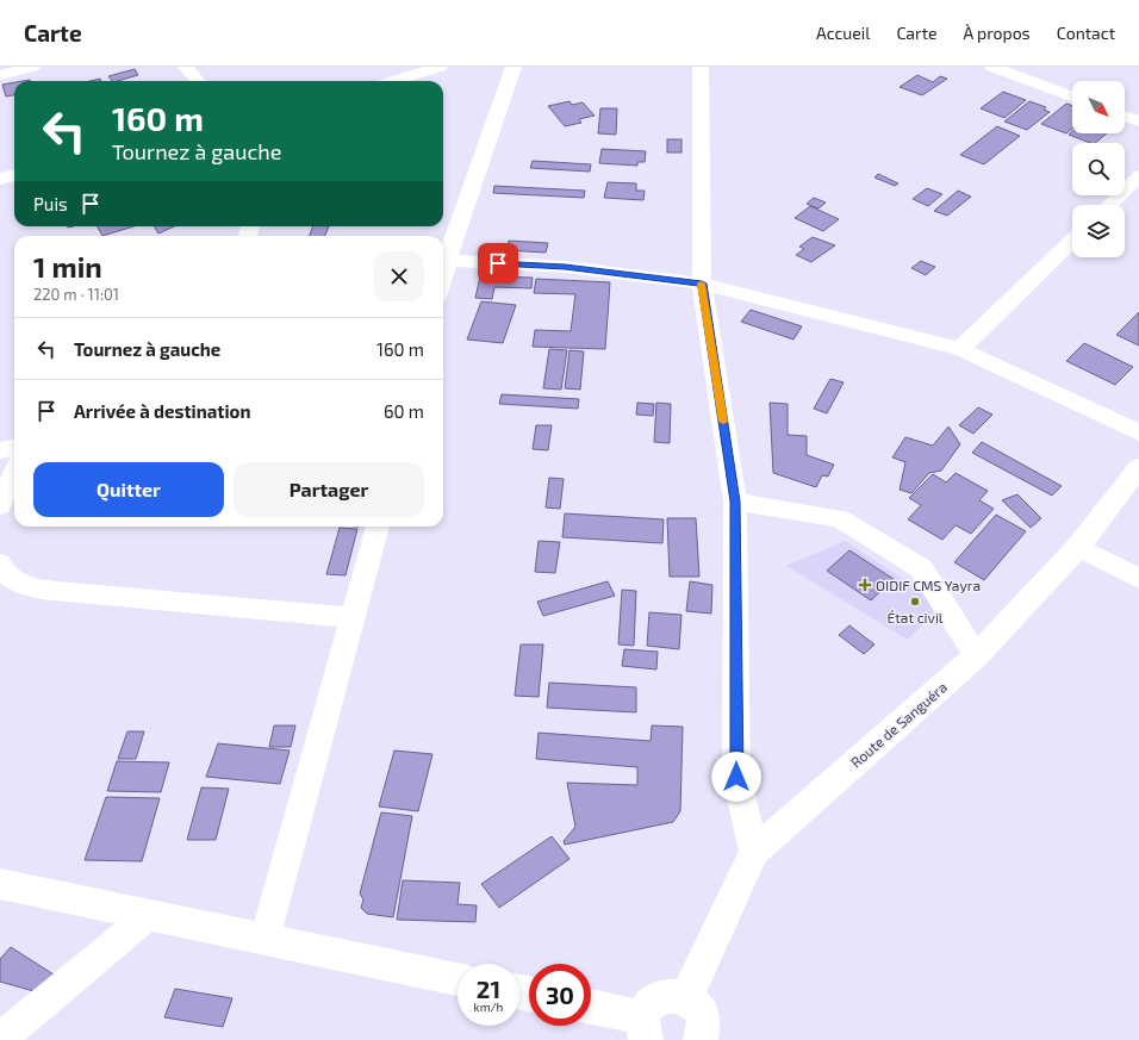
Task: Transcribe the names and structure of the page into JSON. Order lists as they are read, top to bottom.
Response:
{
  "streets": {
    "street": ["Route de Sanguéra"]
  },
  "places": {
    "health": ["OIDIF CMS Yayra"],
    "other": ["État civil"]
  },
  "north": "bottom right",
  "page": {
    "header": "Carte",
    "nav": [
      "Accueil",
      "Carte",
      "À propos",
      "Contact"
    ],
    "turn": ["160 m", "Tournez à gauche"],
    "then": "Puis",
    "heading": ["1 min", "220 m · 11:01"],
    "list": [
      {
        "name": "Tournez à gauche",
        "value": "160 m"
      },
      {
        "name": "Arrivée à destination",
        "value": "60 m"
      }
    ],
    "buttons": ["Quitter", "Partager"],
    "speed": "21 km/h",
    "limit": "30"
  }
}
